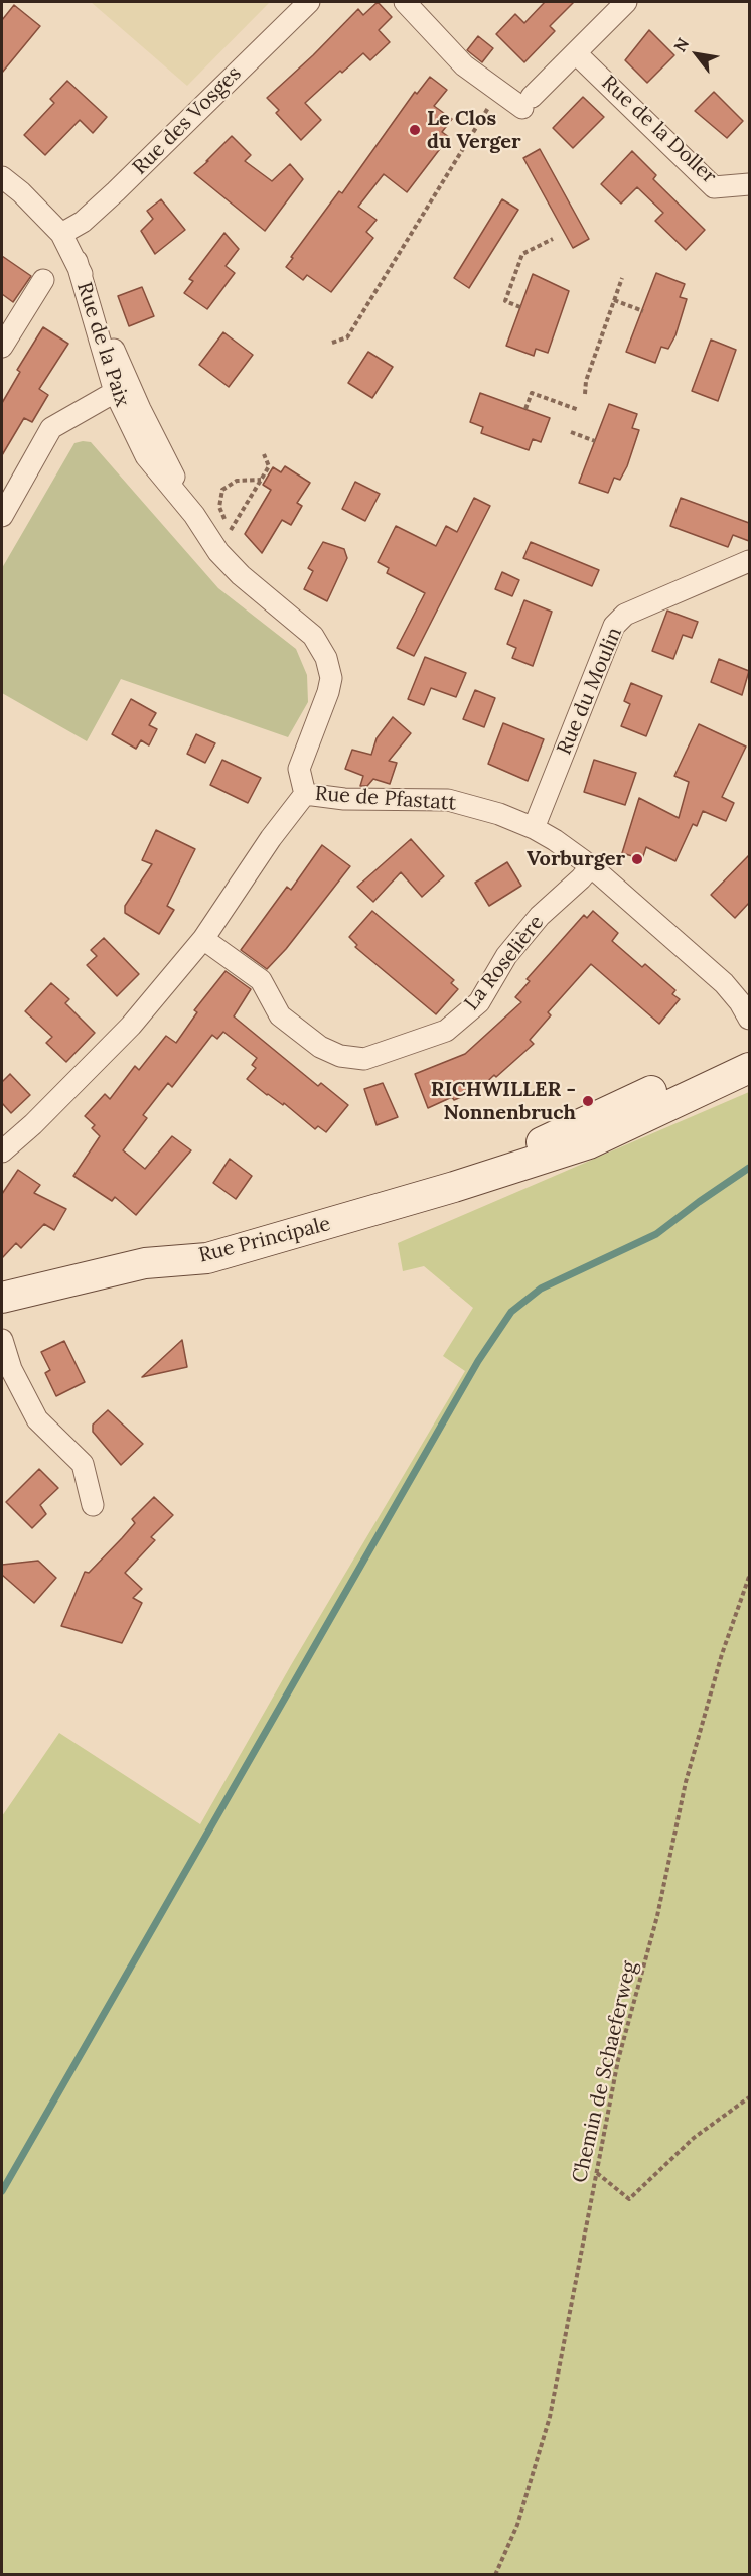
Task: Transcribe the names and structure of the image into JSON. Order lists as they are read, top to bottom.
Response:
{
  "streets": {
    "main road": ["Rue Principale"],
    "street": [
      "Rue des Vosges",
      "Rue de la Doller",
      "Rue de la Paix",
      "Rue du Moulin",
      "Rue de Pfastatt",
      "La Roselière"
    ],
    "path": ["Chemin de Schaeferweg"]
  },
  "crossings": [
    ["Rue des Vosges", "Rue de la Paix"],
    ["Rue de la Paix", "Rue de Pfastatt"],
    ["Rue du Moulin", "Rue de Pfastatt"],
    ["Rue de Pfastatt", "La Roselière"]
  ],
  "places": ["Le Clos du Verger", "Vorburger", "RICHWILLER - Nonnenbruch"],
  "north": "top left"
}
